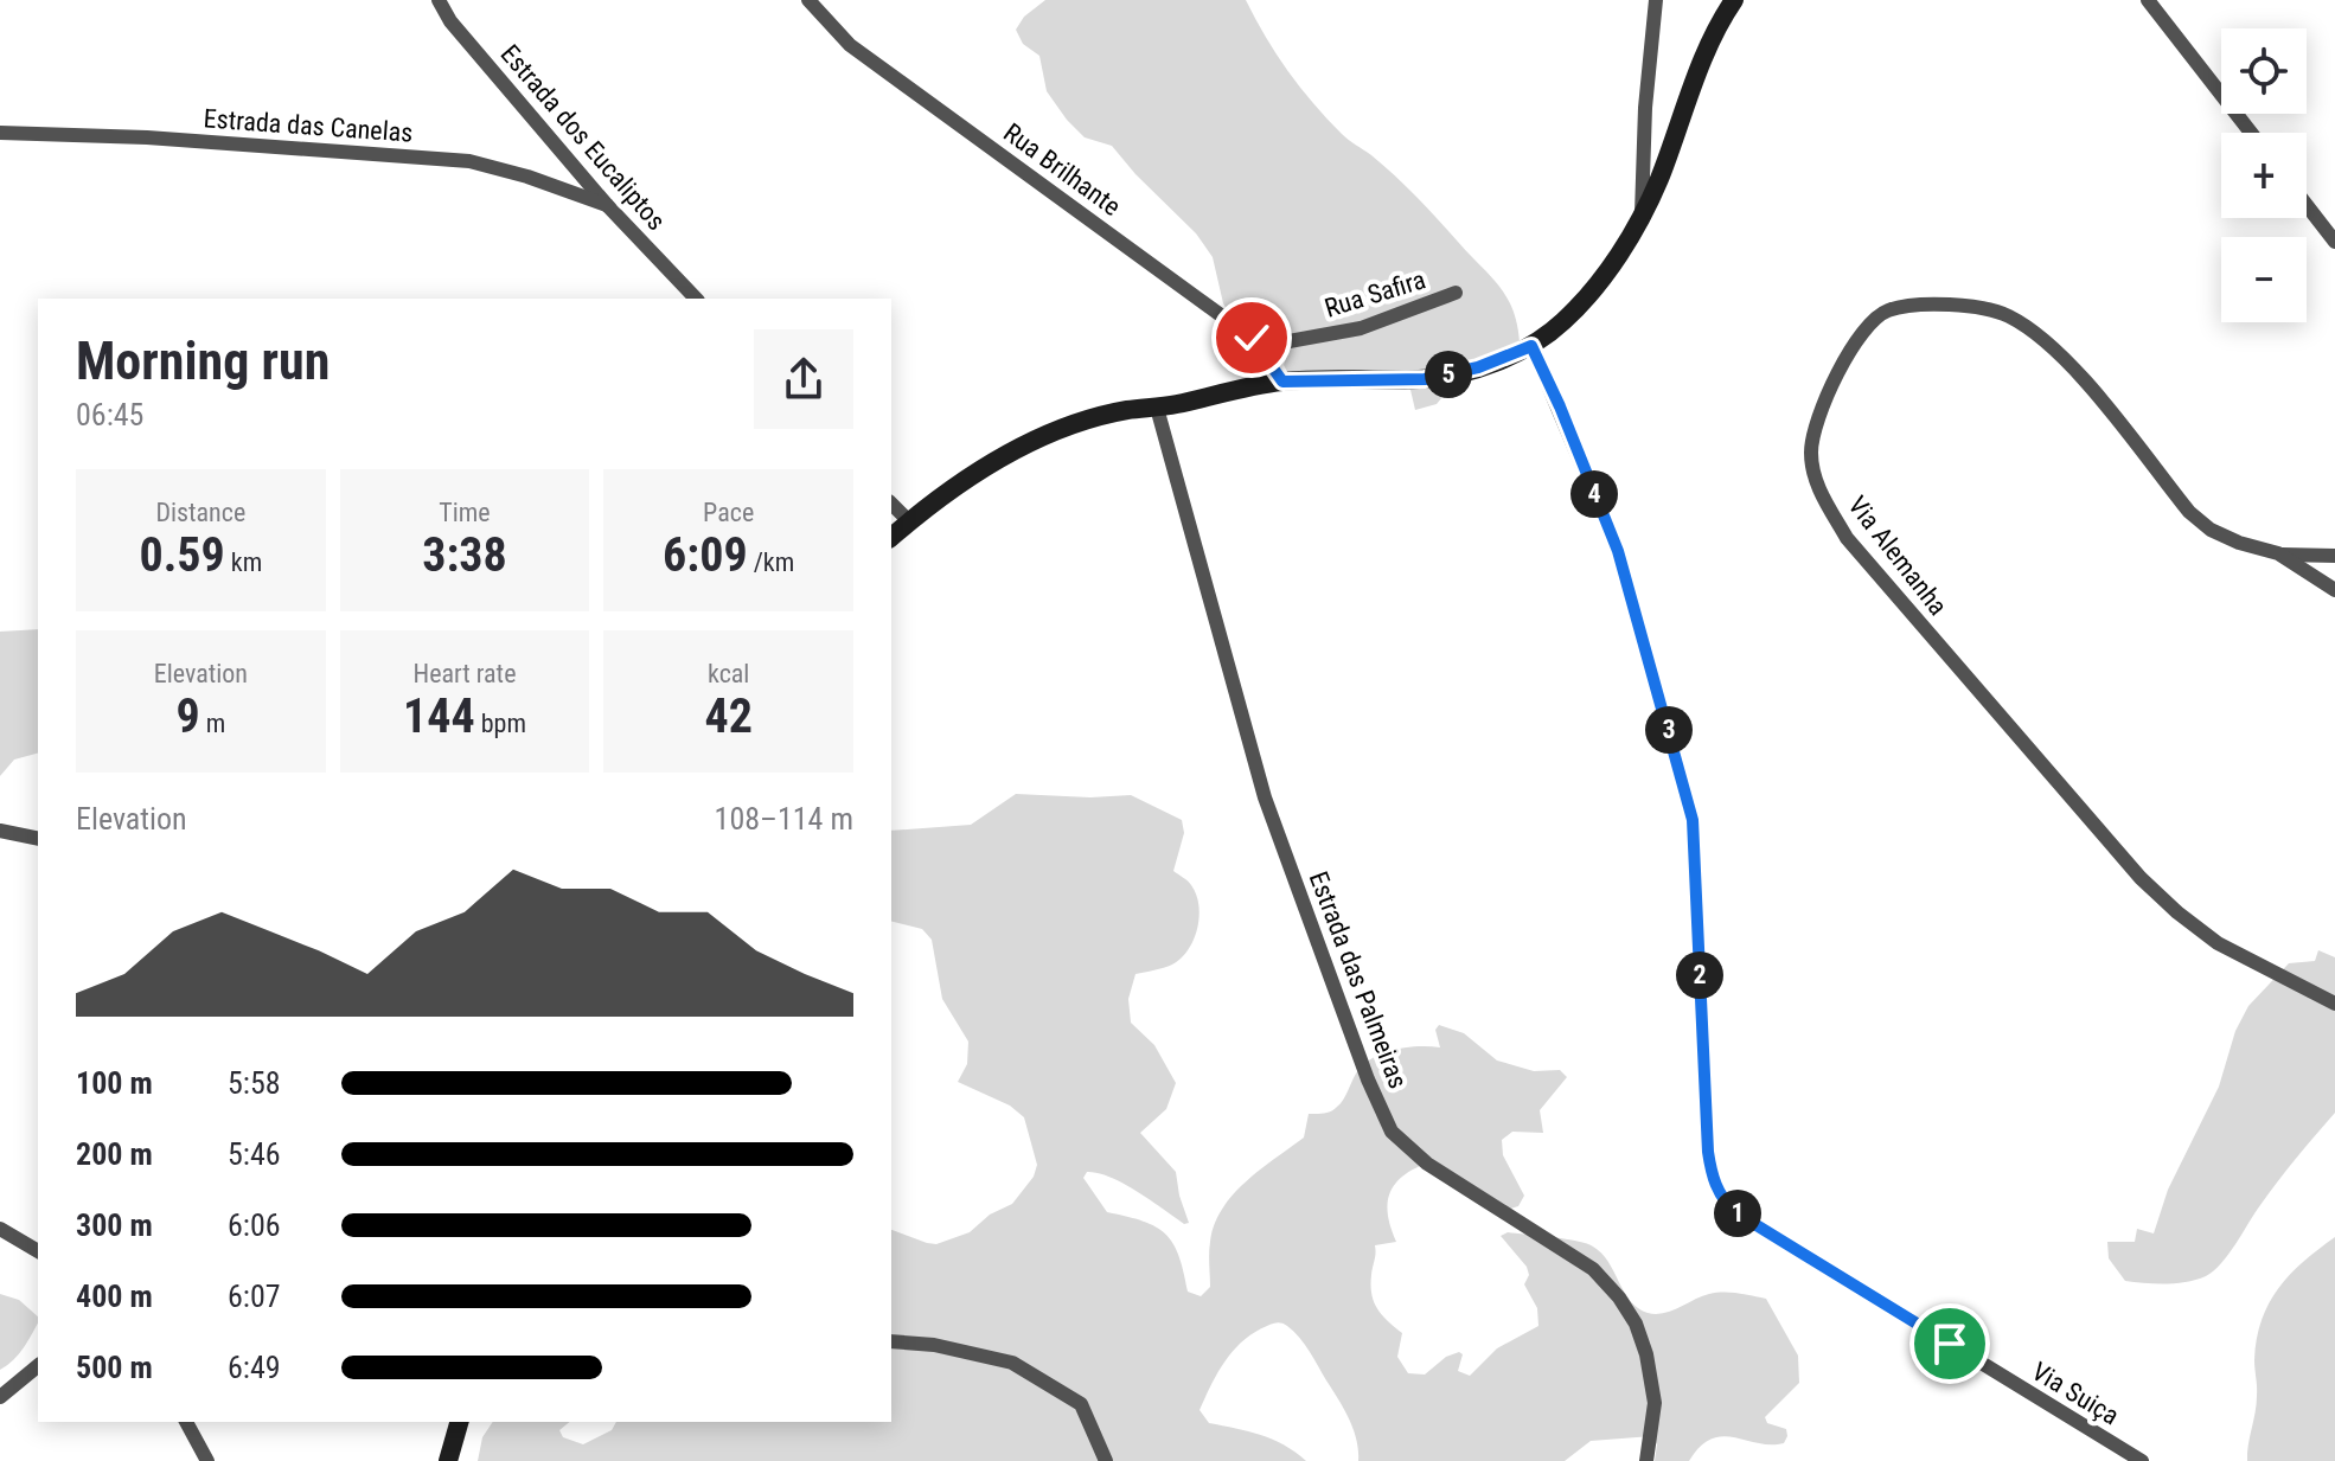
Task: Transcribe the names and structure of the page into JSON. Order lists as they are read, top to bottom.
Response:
{
  "streets": {
    "street": [
      "Estrada das Canelas",
      "Estrada dos Eucaliptos",
      "Rua Brilhante",
      "Rua Safira",
      "Via Alemanha",
      "Estrada das Palmeiras",
      "Via Suiça"
    ]
  },
  "crossings": [
    ["Estrada das Canelas", "Estrada dos Eucaliptos"],
    ["Rua Brilhante", "Rua Safira"]
  ],
  "page": {
    "map_buttons": ["+", "−"],
    "heading": ["Morning run", "06:45"],
    "pins": [
      "5",
      "4",
      "3",
      "2",
      "1"
    ],
    "stats": [
      ["Distance", "0.59 km"],
      ["Time", "3:38"],
      ["Pace", "6:09 /km"],
      ["Elevation", "9 m"],
      ["Heart rate", "144 bpm"],
      ["kcal", "42"]
    ],
    "chart": ["Elevation", "108–114 m"],
    "list": [
      {
        "name": "100 m",
        "note": "5:58"
      },
      {
        "name": "200 m",
        "note": "5:46"
      },
      {
        "name": "300 m",
        "note": "6:06"
      },
      {
        "name": "400 m",
        "note": "6:07"
      },
      {
        "name": "500 m",
        "note": "6:49"
      }
    ]
  }
}
